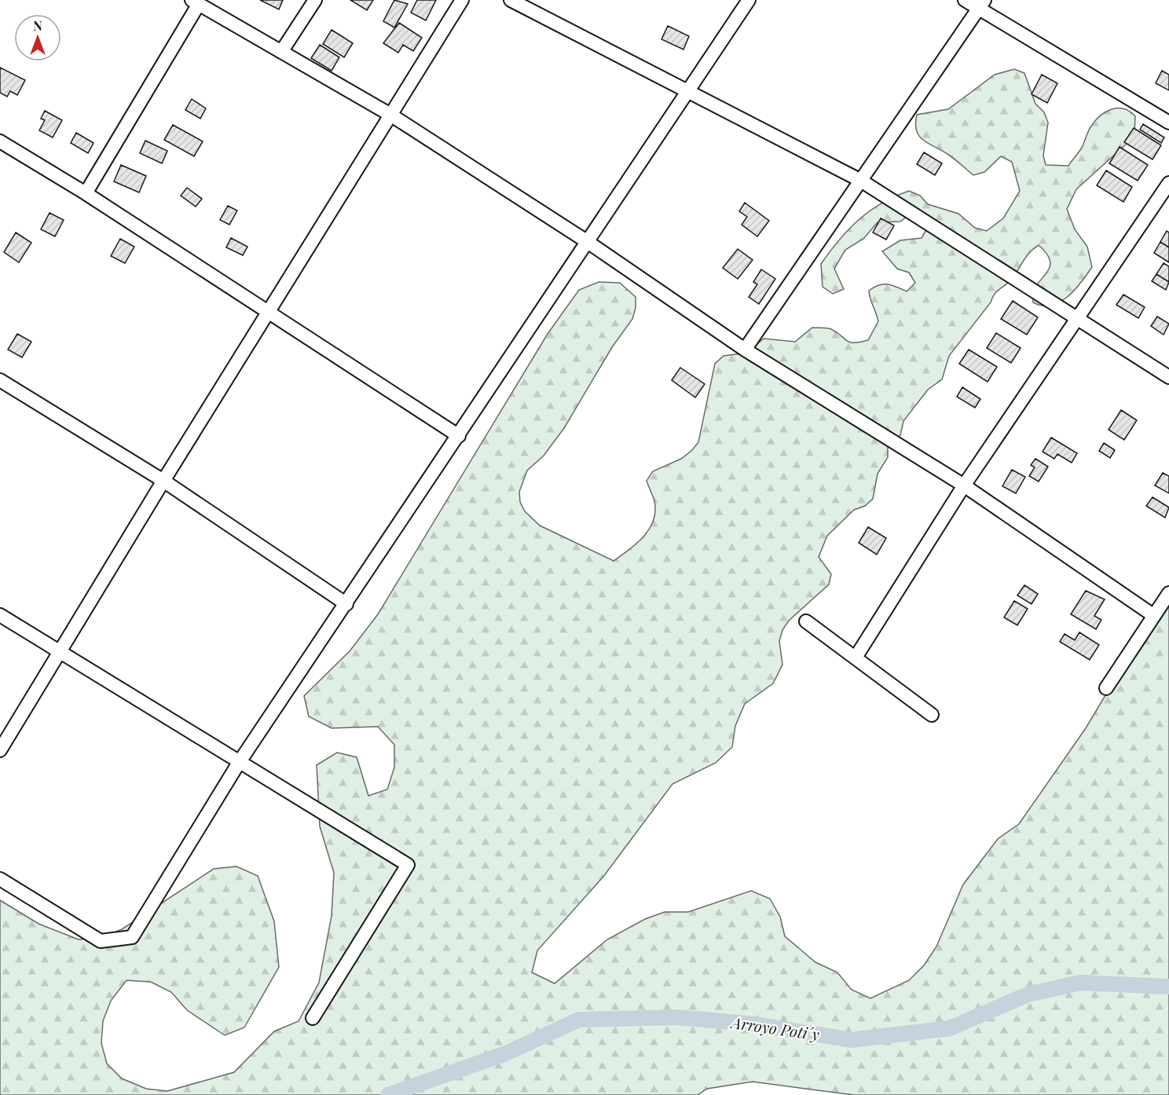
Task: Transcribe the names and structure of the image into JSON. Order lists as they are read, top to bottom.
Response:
{
  "water": ["Arroyo Poti´y"],
  "north": "top"
}
